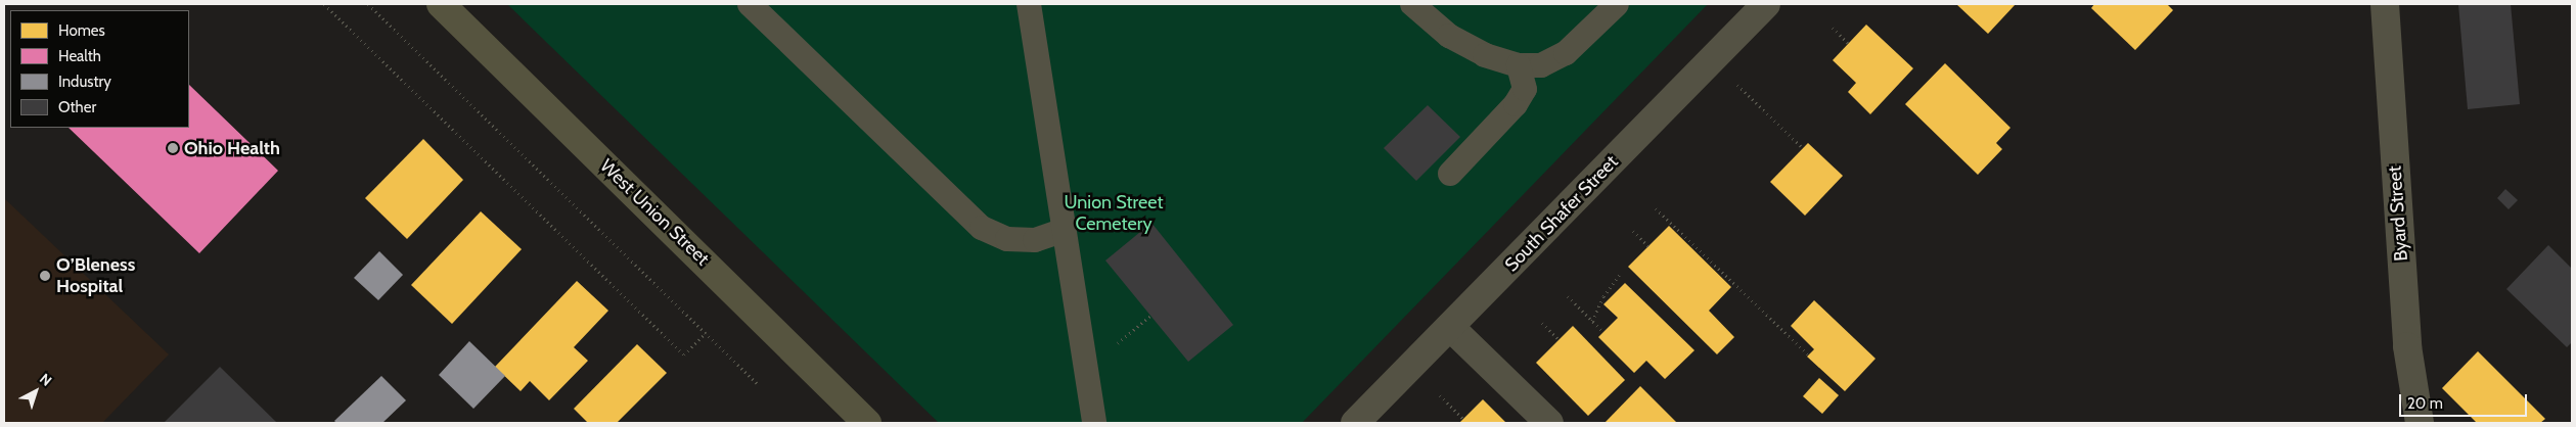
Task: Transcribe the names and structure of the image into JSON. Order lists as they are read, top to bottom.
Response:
{
  "streets": {
    "main road": ["West Union Street"],
    "street": ["South Shafer Street", "Byard Street"]
  },
  "parks": ["Union Street Cemetery"],
  "places": ["Ohio Health", "O’Bleness Hospital"],
  "legend": [
    "Homes",
    "Health",
    "Industry",
    "Other"
  ],
  "scale_bar": "20 m",
  "north": "top right"
}
